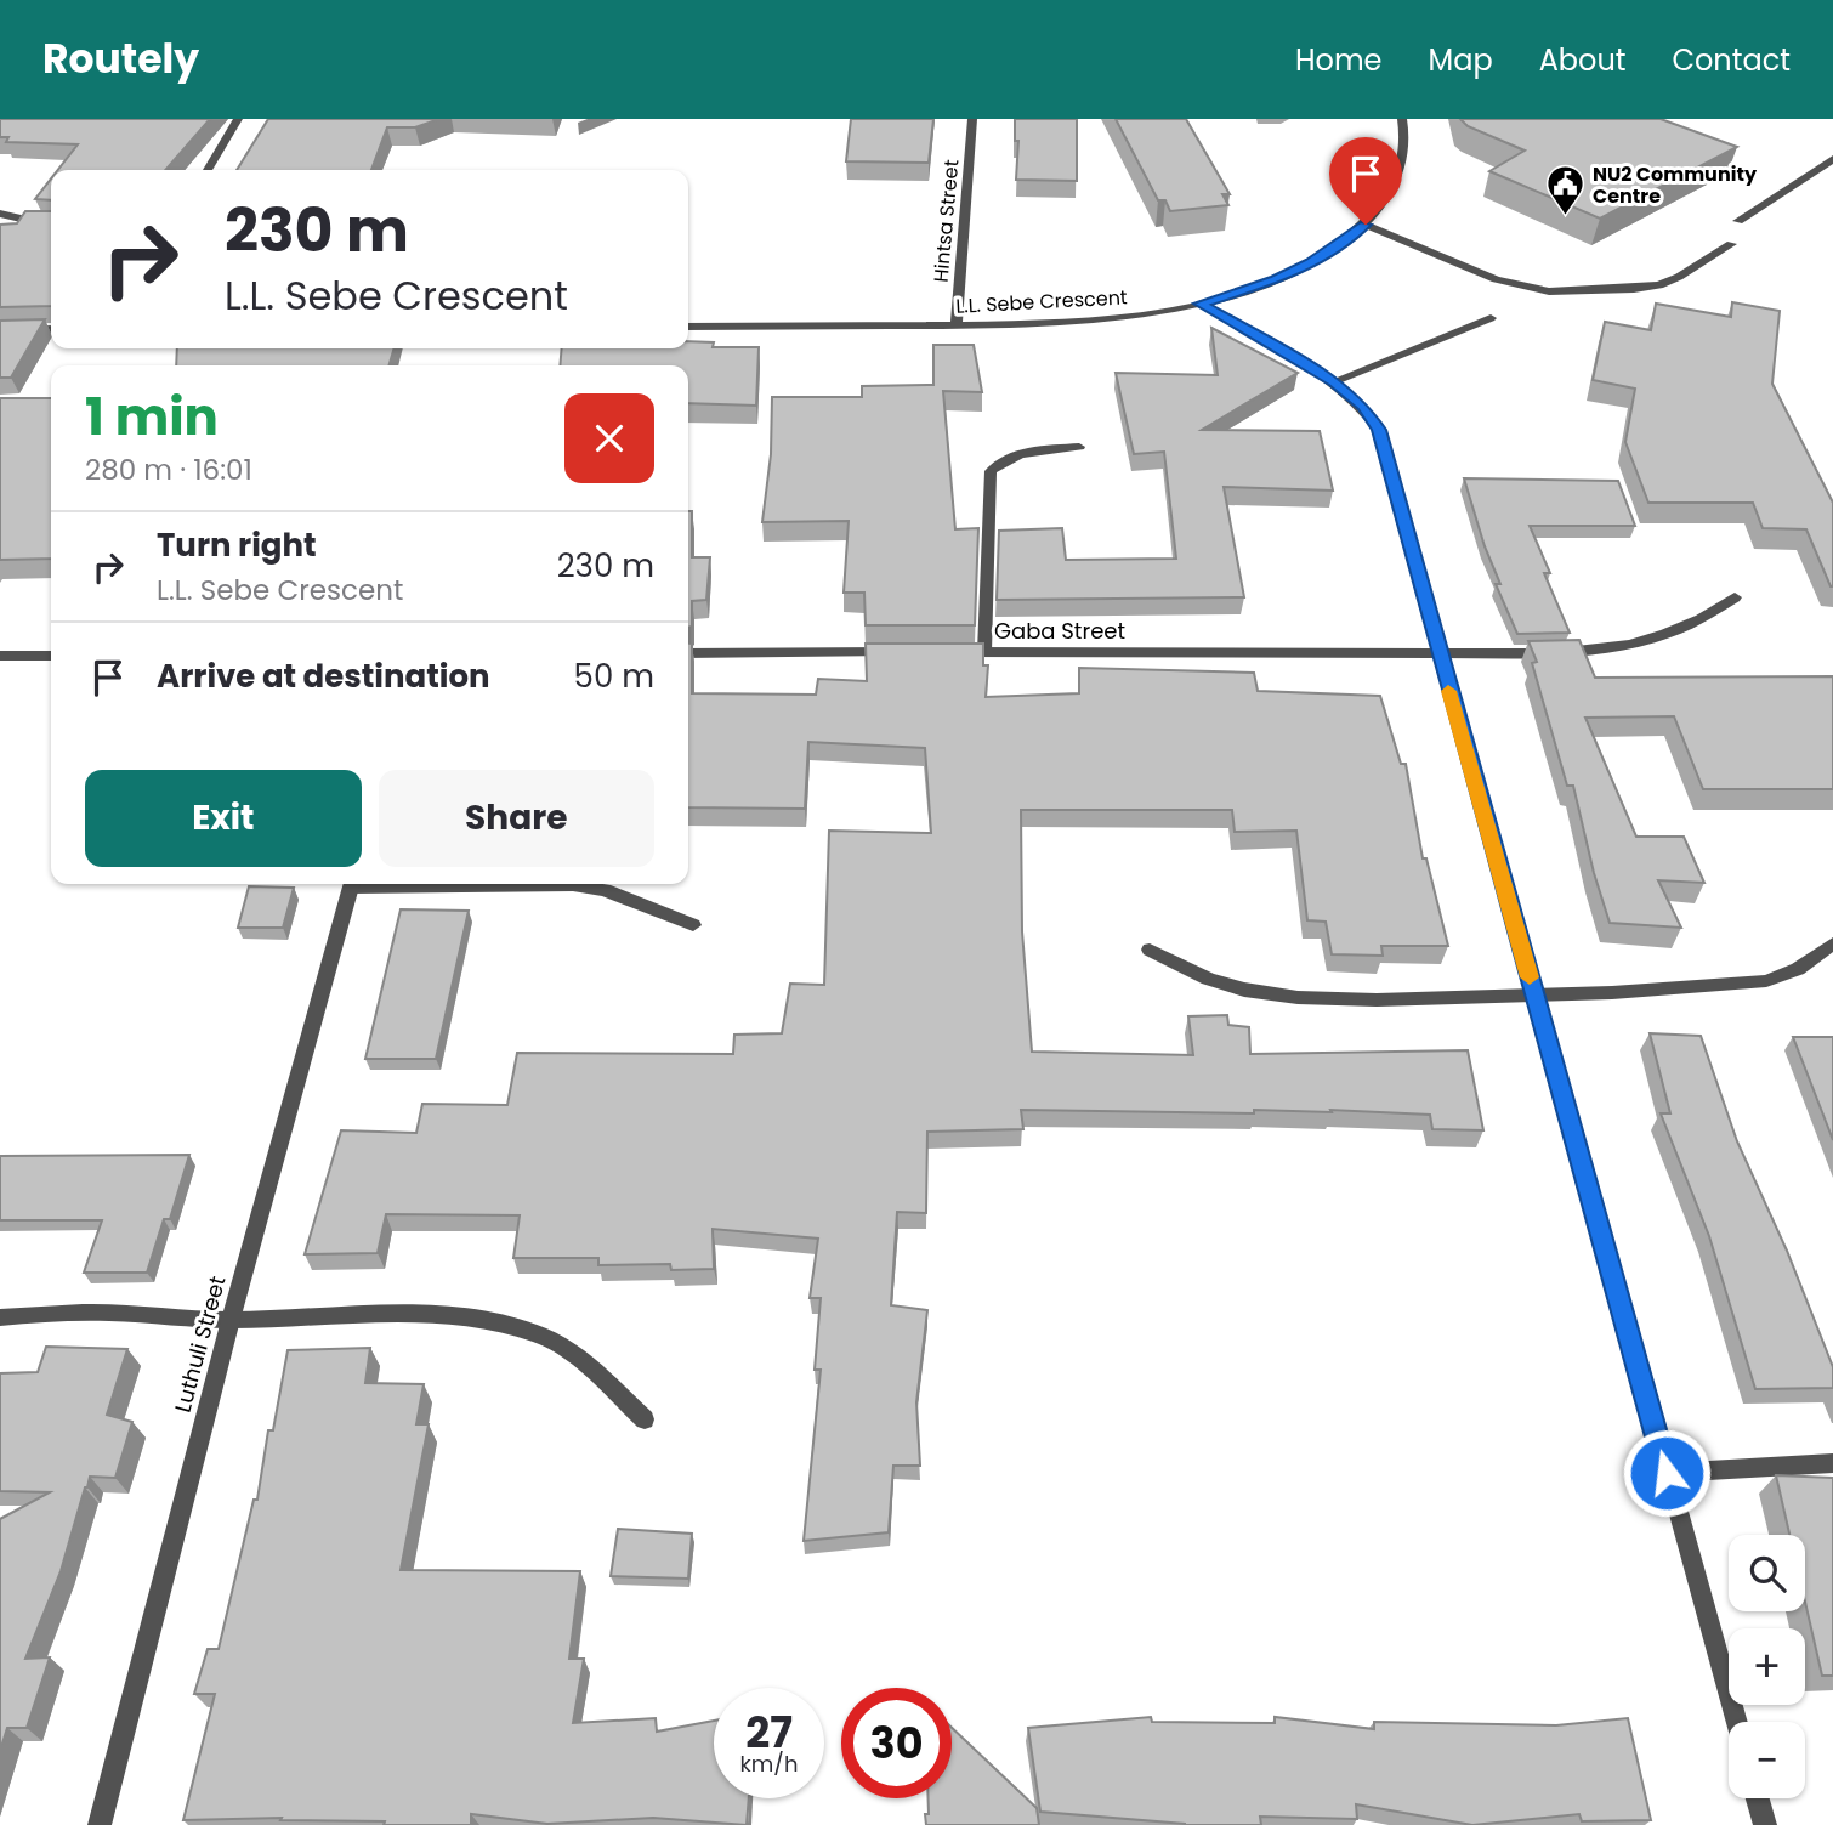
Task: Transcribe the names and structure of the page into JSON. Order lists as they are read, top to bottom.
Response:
{
  "streets": {
    "street": [
      "Hintsa Street",
      "L.L. Sebe Crescent",
      "Gaba Street",
      "Luthuli Street"
    ]
  },
  "crossings": [
    ["Hintsa Street", "L.L. Sebe Crescent"]
  ],
  "places": {
    "public building": ["NU2 Community Centre"]
  },
  "page": {
    "header": "Routely",
    "nav": [
      "Home",
      "Map",
      "About",
      "Contact"
    ],
    "turn": ["230 m", "L.L. Sebe Crescent"],
    "heading": ["1 min", "280 m · 16:01"],
    "list": [
      {
        "name": "Turn right",
        "note": "L.L. Sebe Crescent",
        "value": "230 m"
      },
      {
        "name": "Arrive at destination",
        "value": "50 m"
      }
    ],
    "buttons": ["Exit", "Share"],
    "map_buttons": ["+", "−"],
    "speed": "27 km/h",
    "limit": "30"
  }
}
